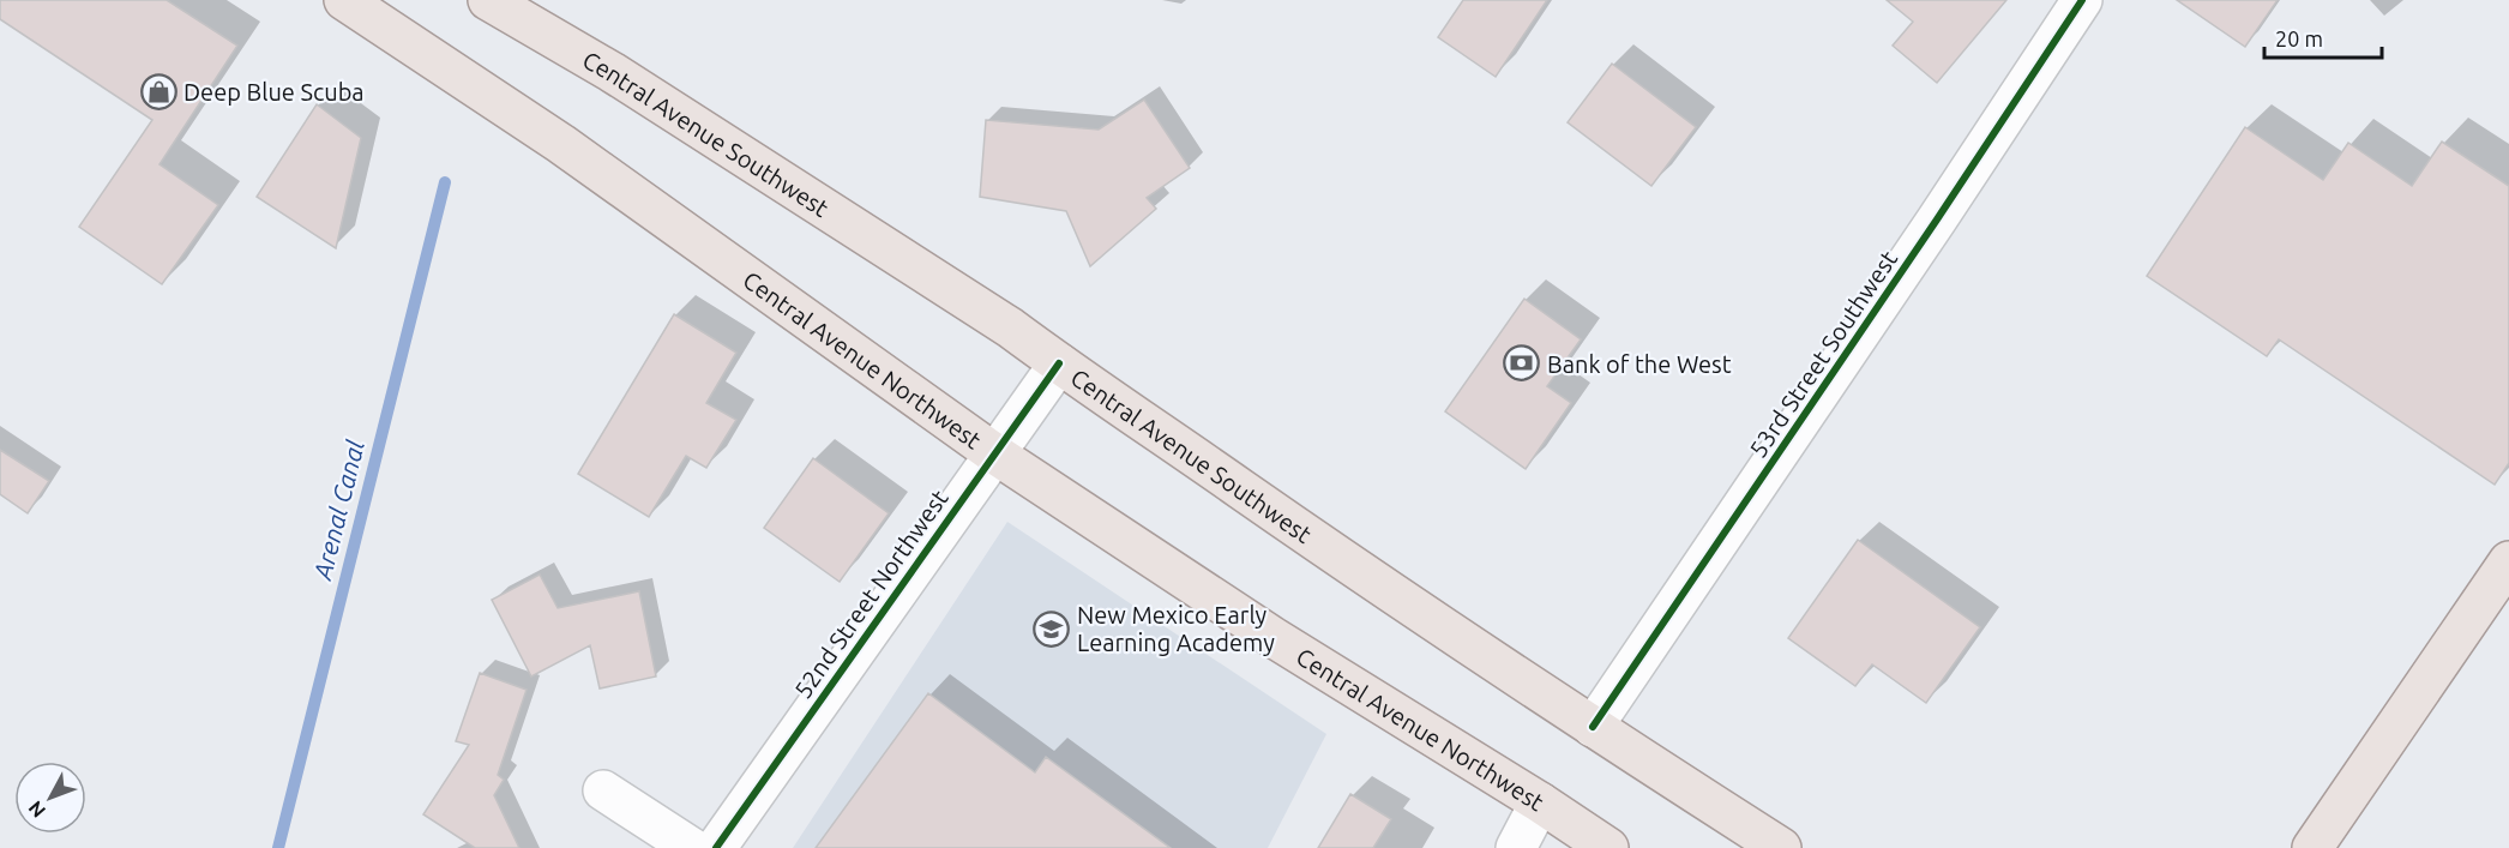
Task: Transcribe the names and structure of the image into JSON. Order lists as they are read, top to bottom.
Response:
{
  "streets": {
    "main road": ["Central Avenue Southwest", "Central Avenue Northwest"],
    "street": ["53rd Street Southwest", "52nd Street Northwest"]
  },
  "crossings": [
    ["Central Avenue Southwest", "53rd Street Southwest"],
    ["Central Avenue Southwest", "52nd Street Northwest"],
    ["Central Avenue Northwest", "52nd Street Northwest"]
  ],
  "water": ["Arenal Canal"],
  "places": {
    "shop": ["Deep Blue Scuba"],
    "bank": ["Bank of the West"],
    "school or university": ["New Mexico Early Learning Academy"]
  },
  "scale_bar": "20 m",
  "north": "bottom left"
}
